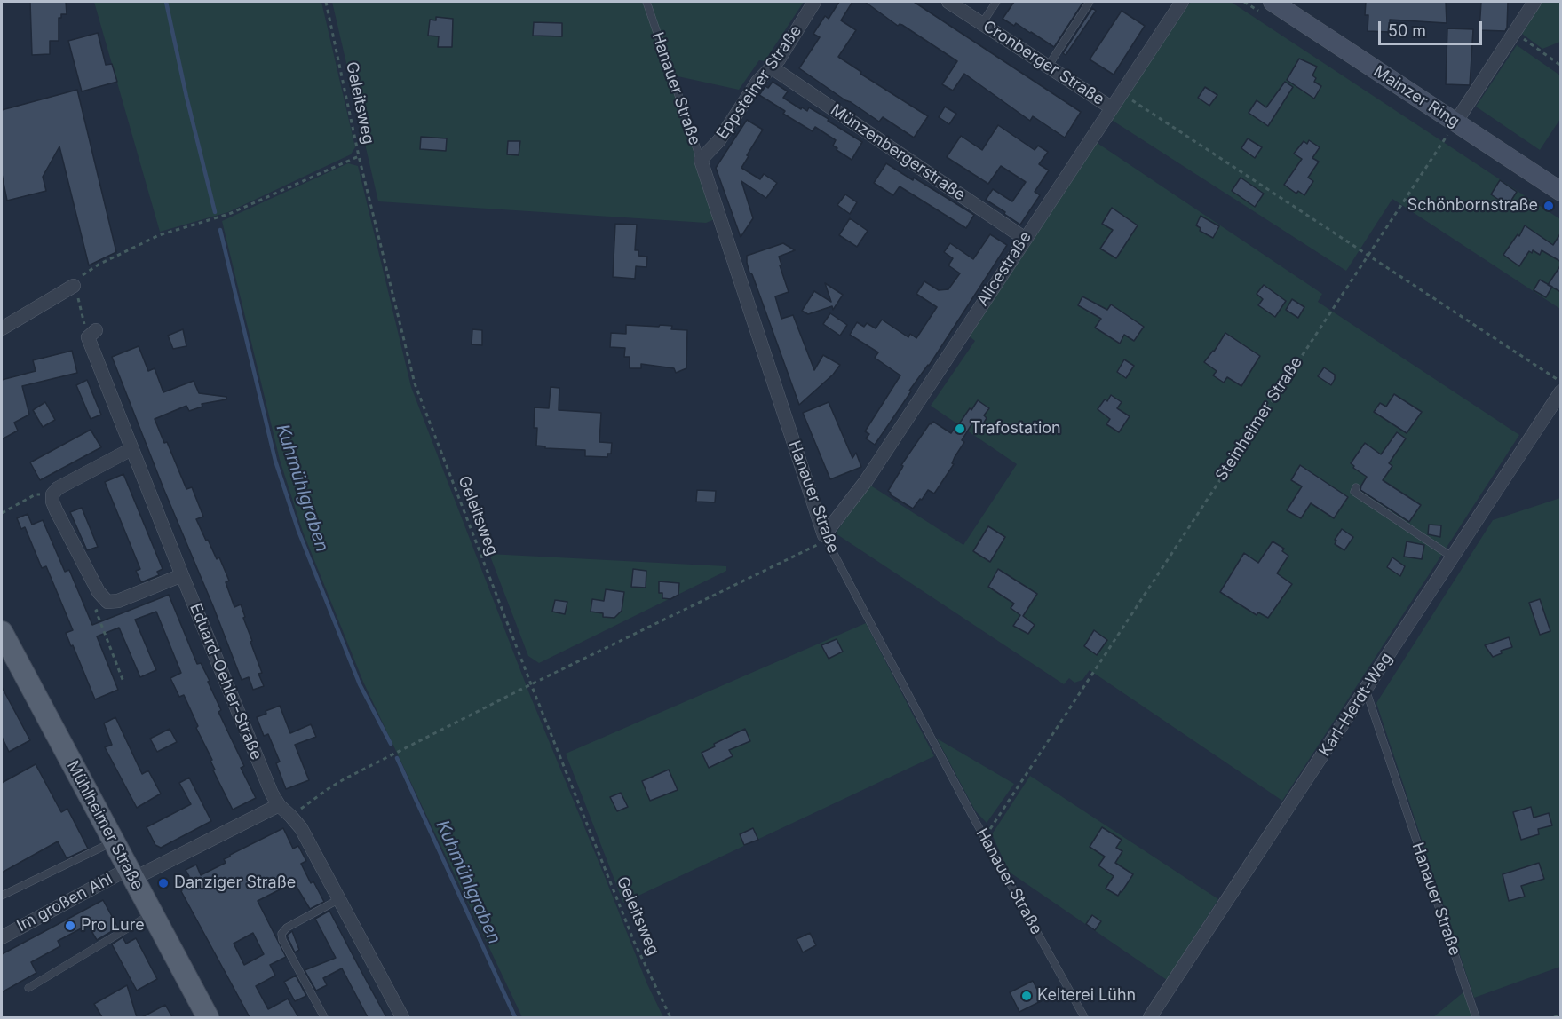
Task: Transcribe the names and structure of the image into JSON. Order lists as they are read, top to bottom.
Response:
{
  "streets": {
    "main road": ["Mühlheimer Straße"],
    "street": [
      "Cronberger Straße",
      "Eppsteiner Straße",
      "Hanauer Straße",
      "Mainzer Ring",
      "Münzenbergerstraße",
      "Alicestraße",
      "Eduard-Oehler-Straße",
      "Karl-Herdt-Weg",
      "Im großen Ahl"
    ],
    "path": ["Geleitsweg", "Steinheimer Straße"]
  },
  "crossings": [
    ["Cronberger Straße", "Alicestraße"],
    ["Eppsteiner Straße", "Hanauer Straße"],
    ["Eppsteiner Straße", "Münzenbergerstraße"],
    ["Hanauer Straße", "Alicestraße"],
    ["Hanauer Straße", "Steinheimer Straße"],
    ["Hanauer Straße", "Karl-Herdt-Weg"],
    ["Mainzer Ring", "Steinheimer Straße"],
    ["Münzenbergerstraße", "Alicestraße"],
    ["Mühlheimer Straße", "Im großen Ahl"]
  ],
  "water": ["Kuhmühlgraben"],
  "places": [
    "Schönbornstraße",
    "Trafostation",
    "Danziger Straße",
    "Pro Lure",
    "Kelterei Lühn"
  ],
  "scale_bar": "50 m"
}
